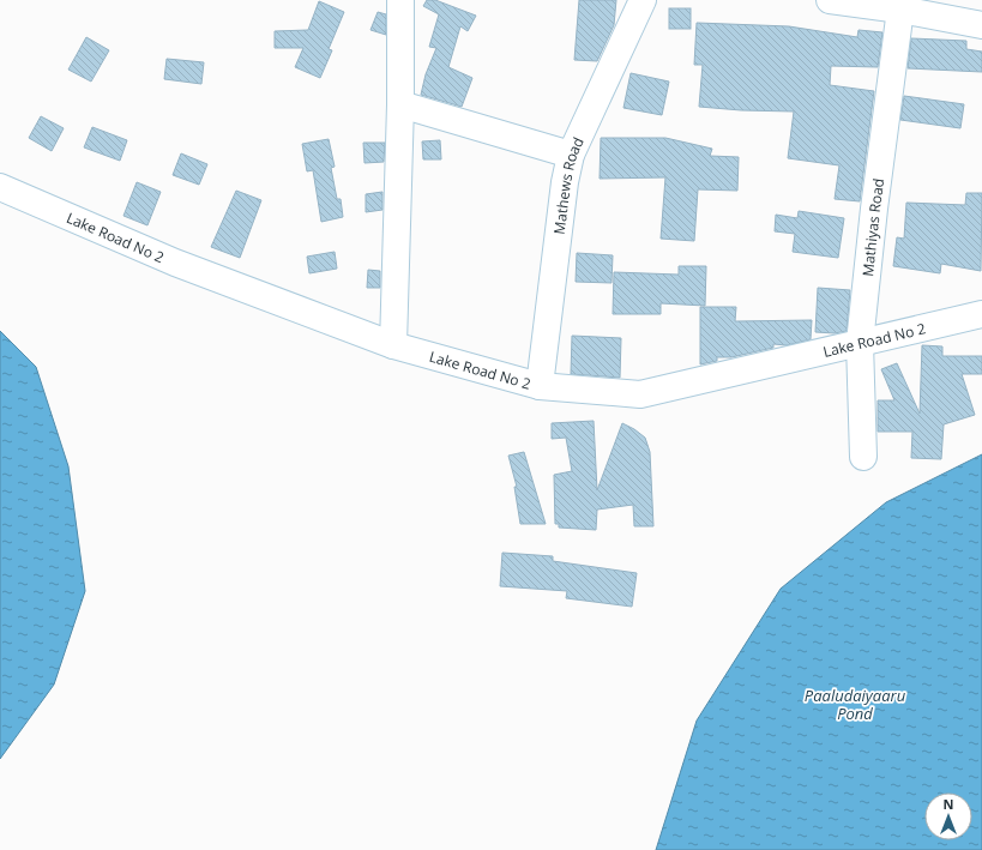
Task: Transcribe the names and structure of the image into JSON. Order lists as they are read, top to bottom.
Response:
{
  "streets": {
    "street": ["Mathews Road", "Mathiyas Road", "Lake Road No 2"]
  },
  "crossings": [
    ["Mathews Road", "Lake Road No 2"],
    ["Mathiyas Road", "Lake Road No 2"]
  ],
  "water": ["Paaludaiyaaru Pond"],
  "north": "top"
}
